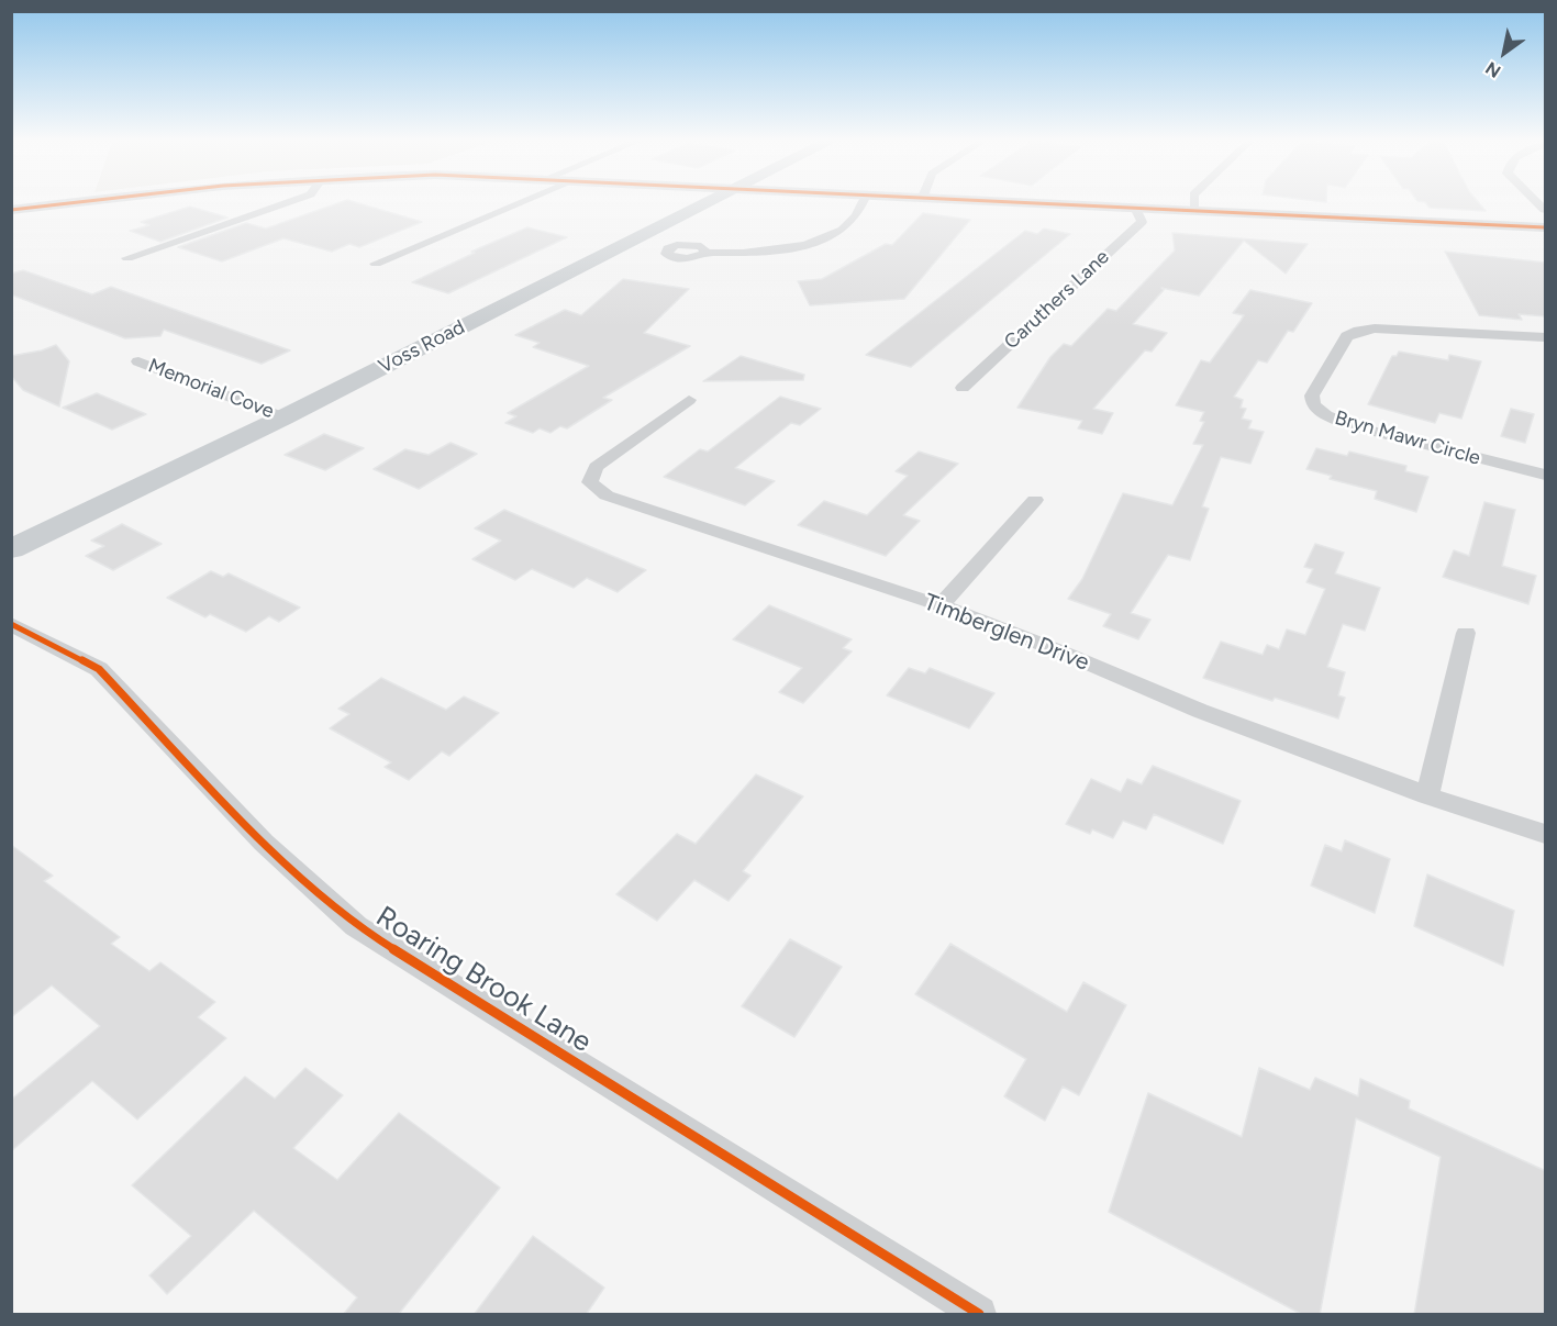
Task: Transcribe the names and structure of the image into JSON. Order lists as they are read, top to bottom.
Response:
{
  "streets": {
    "main road": ["Voss Road"],
    "street": [
      "Caruthers Lane",
      "Memorial Cove",
      "Bryn Mawr Circle",
      "Timberglen Drive",
      "Roaring Brook Lane"
    ]
  },
  "crossings": [
    ["Voss Road", "Memorial Cove"]
  ],
  "north": "bottom left"
}
